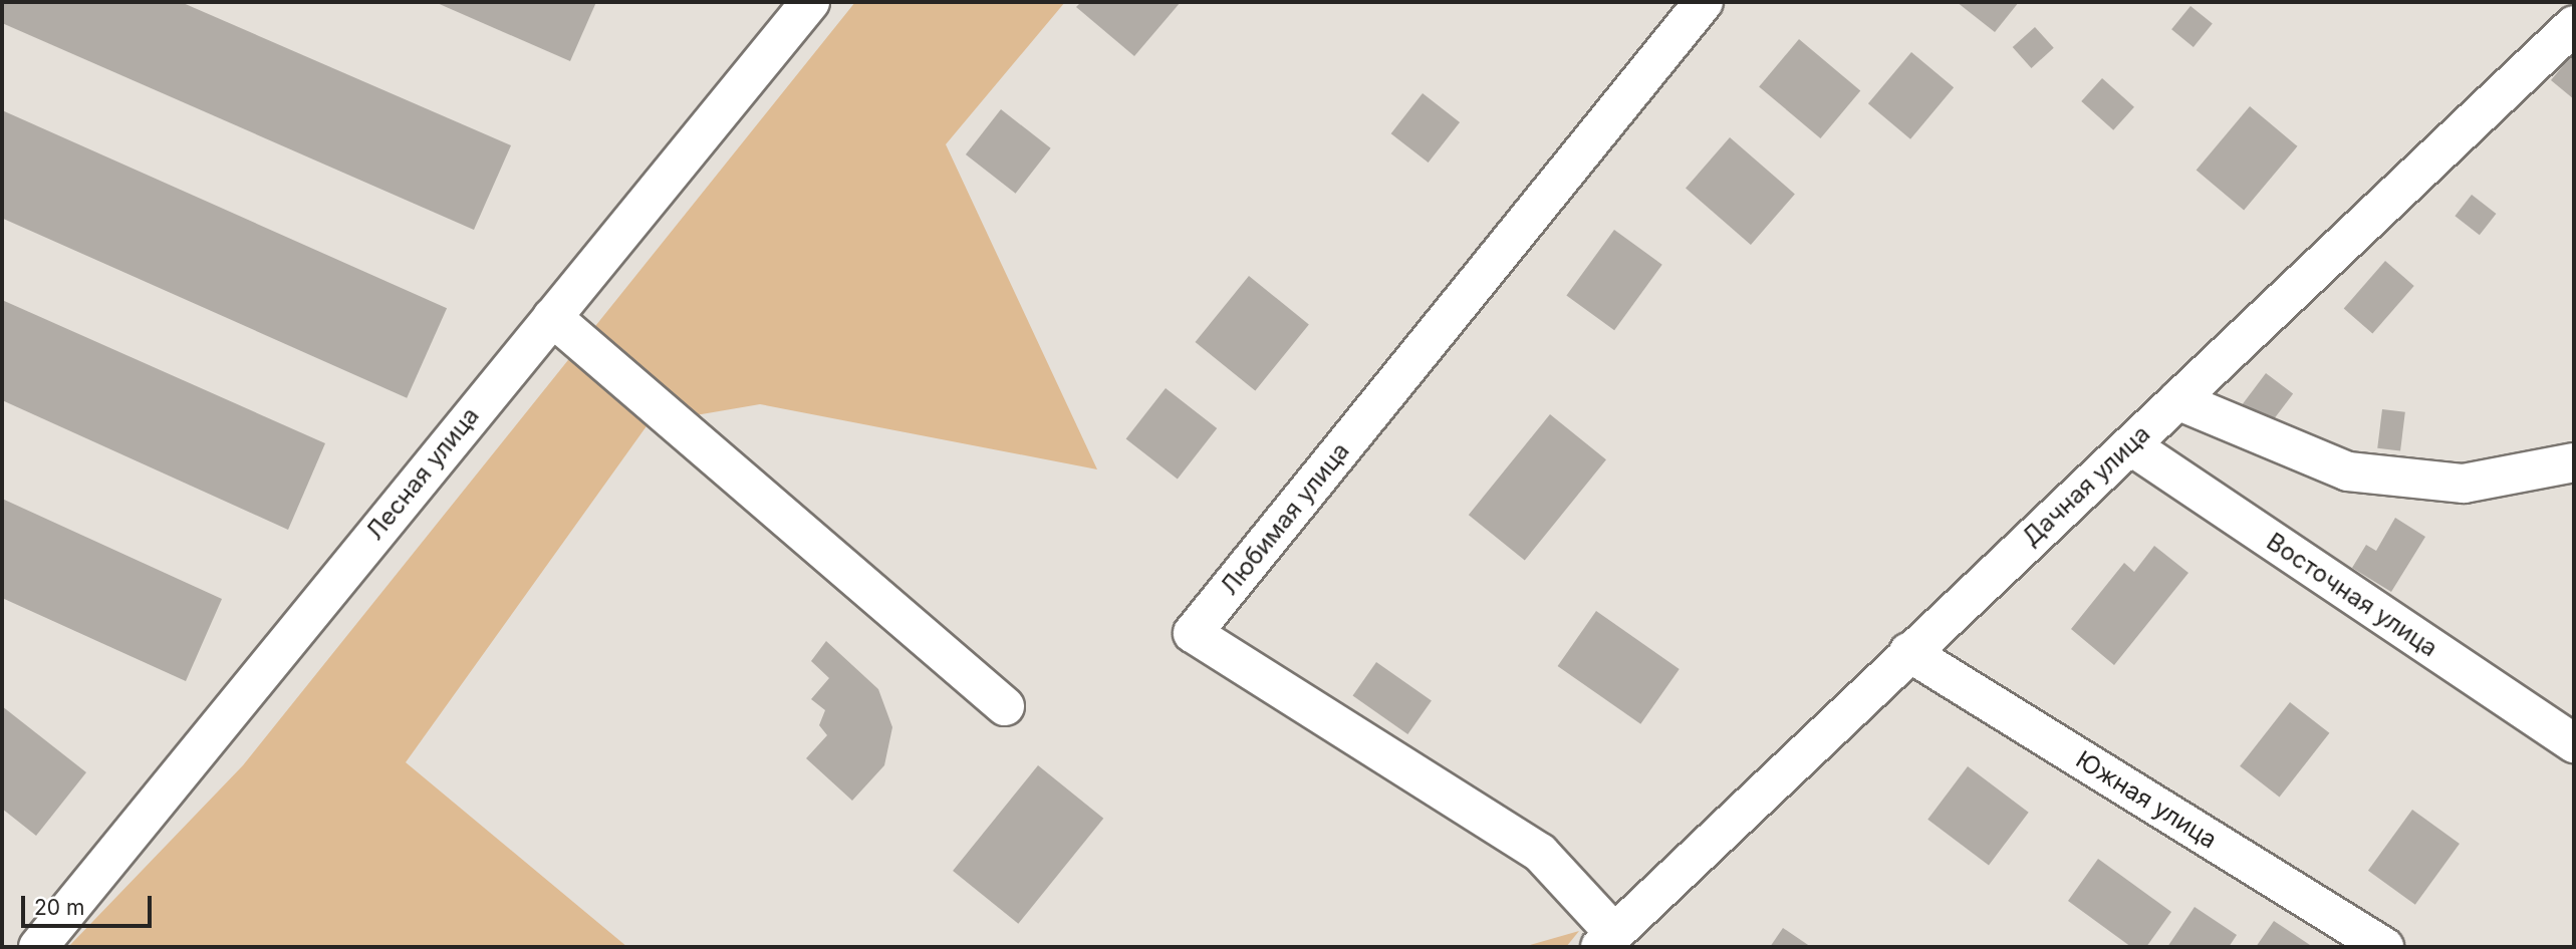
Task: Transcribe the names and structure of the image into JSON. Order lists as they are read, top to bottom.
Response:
{
  "streets": {
    "street": [
      "Лесная улица",
      "Дачная улица",
      "Любимая улица",
      "Восточная улица",
      "Южная улица"
    ]
  },
  "crossings": [
    ["Дачная улица", "Любимая улица"],
    ["Дачная улица", "Восточная улица"],
    ["Дачная улица", "Южная улица"]
  ],
  "scale_bar": "20 m"
}
